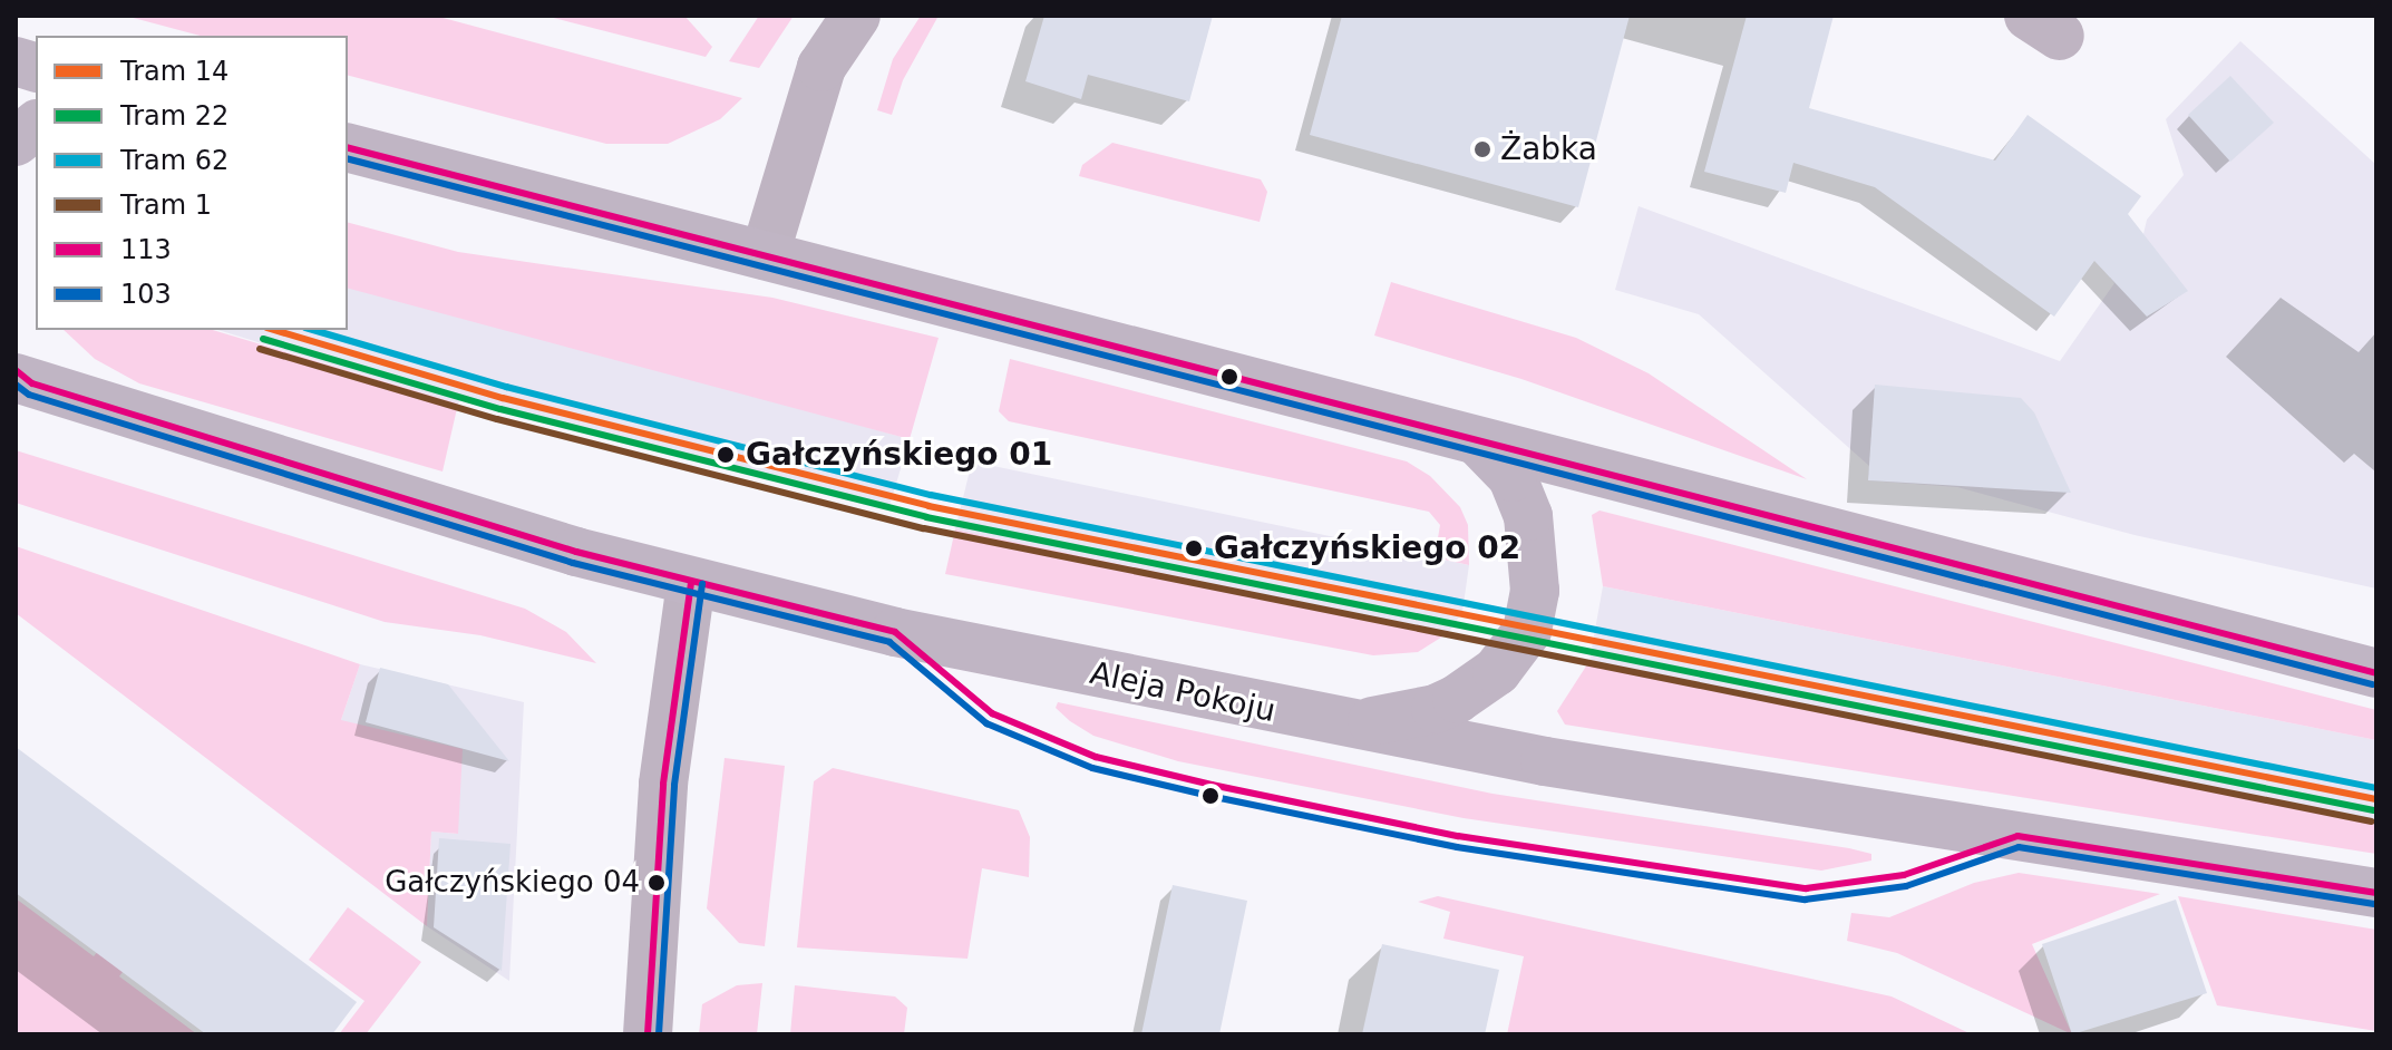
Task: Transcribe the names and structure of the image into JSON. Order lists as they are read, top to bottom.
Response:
{
  "streets": {
    "main road": ["Aleja Pokoju"]
  },
  "places": [
    "Żabka",
    "Gałczyńskiego 01",
    "Gałczyńskiego 02",
    "Gałczyńskiego 04"
  ],
  "lines": [
    "transit line 113",
    "transit line 103",
    "tram line 14",
    "tram line 62",
    "tram line 22",
    "tram line 1"
  ],
  "legend": [
    "Tram 14",
    "Tram 22",
    "Tram 62",
    "Tram 1",
    "113",
    "103"
  ]
}
